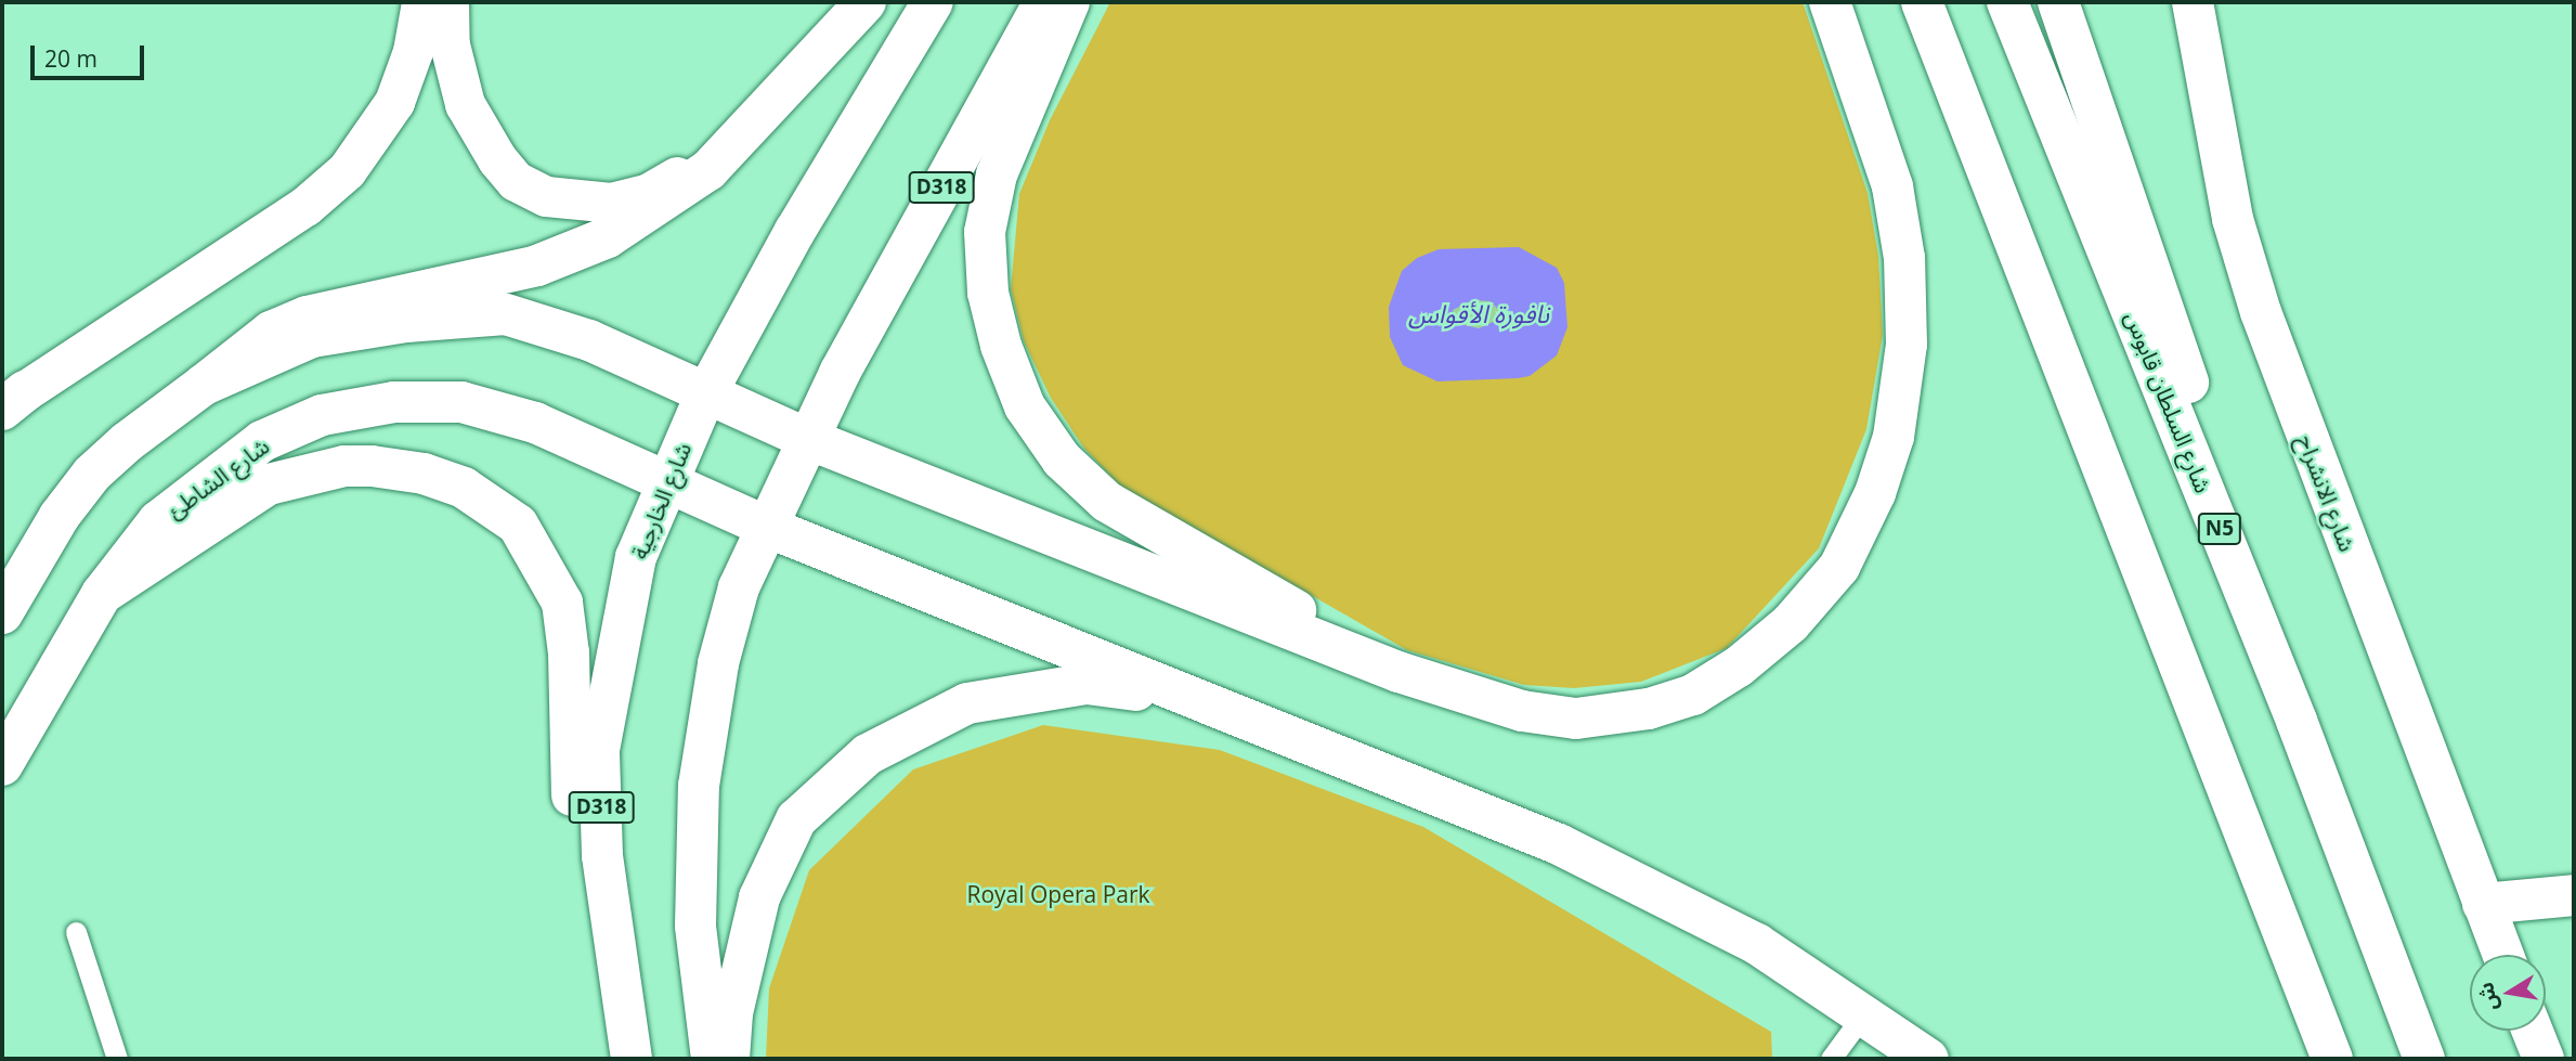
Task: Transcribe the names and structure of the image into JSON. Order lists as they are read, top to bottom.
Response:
{
  "streets": {
    "main road": [
      "D318",
      "شارع السلطان قابوس",
      "شارع الشاطئ",
      "شارع الانشراح",
      "شارع الخارجية",
      "N5"
    ]
  },
  "crossings": [
    ["D318", "شارع الشاطئ"],
    ["شارع الشاطئ", "شارع الخارجية"]
  ],
  "water": ["نافورة الأقواس"],
  "parks": ["Royal Opera Park"],
  "scale_bar": "20 m",
  "north": "left"
}
